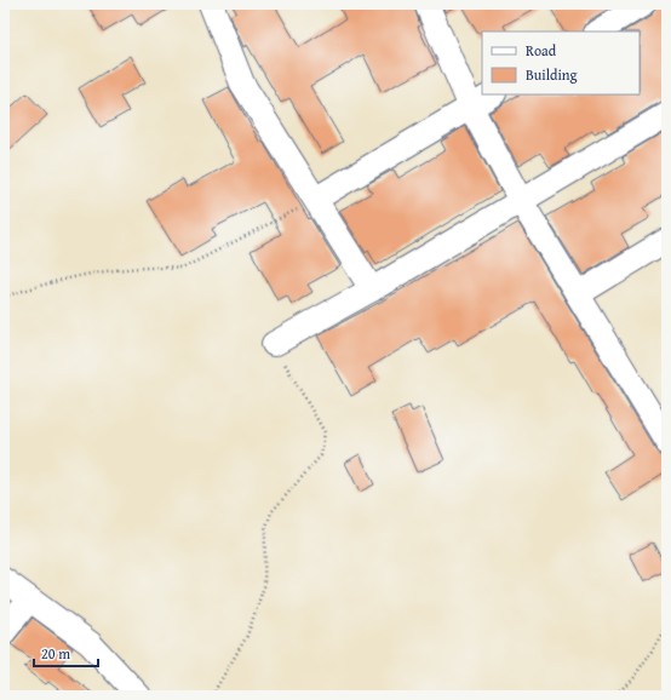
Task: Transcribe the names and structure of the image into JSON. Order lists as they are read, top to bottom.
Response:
{
  "legend": ["Road", "Building"],
  "scale_bar": "20 m"
}
